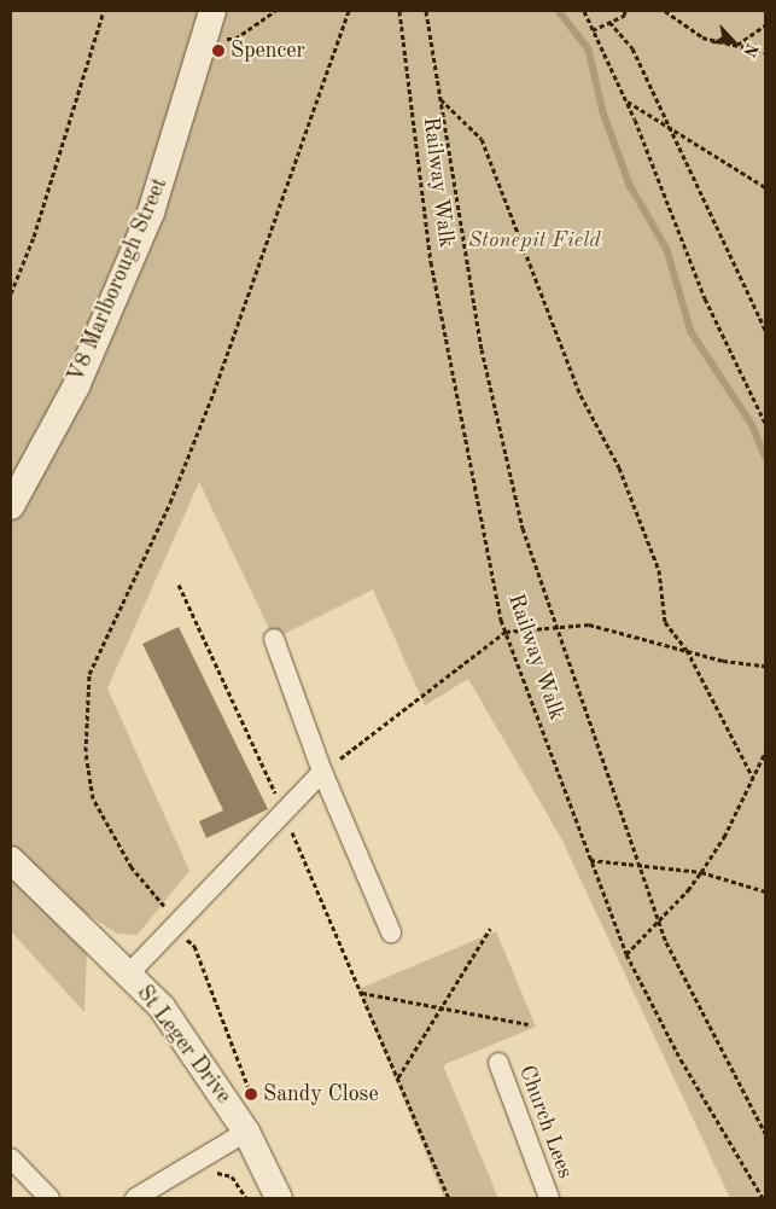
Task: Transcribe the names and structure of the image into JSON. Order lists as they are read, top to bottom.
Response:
{
  "streets": {
    "street": ["V8 Marlborough Street", "St Leger Drive", "Church Lees"],
    "path": ["Railway Walk"]
  },
  "parks": ["Stonepit Field"],
  "places": ["Spencer", "Sandy Close"],
  "north": "bottom right"
}
